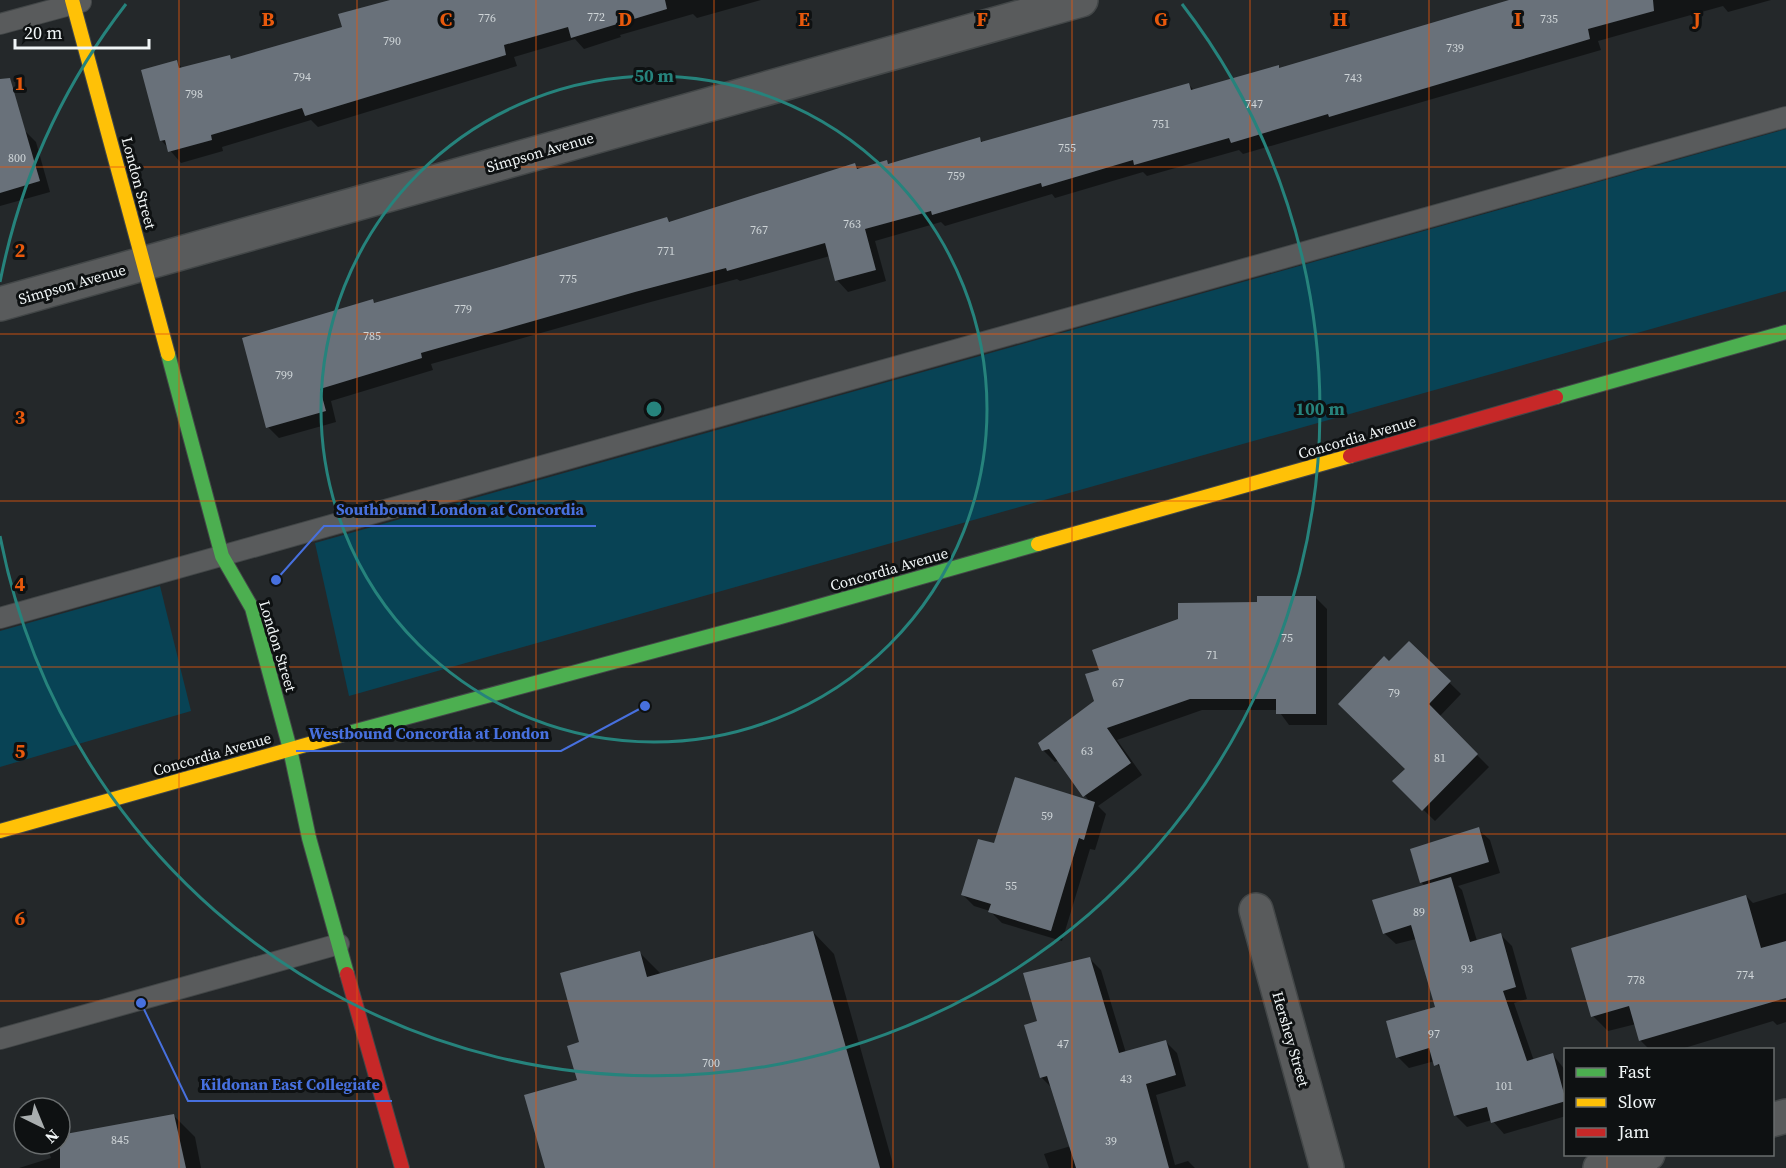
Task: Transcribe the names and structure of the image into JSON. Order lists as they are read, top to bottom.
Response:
{
  "streets": {
    "main road": ["London Street", "Concordia Avenue"],
    "street": ["Simpson Avenue", "Hershey Street"]
  },
  "crossings": [
    ["Simpson Avenue", "London Street"],
    ["London Street", "Concordia Avenue"]
  ],
  "places": ["Southbound London at Concordia", "Westbound Concordia at London", "Kildonan East Collegiate"],
  "house_numbers": [
    "772",
    "776",
    "735",
    "790",
    "739",
    "794",
    "743",
    "798",
    "747",
    "751",
    "755",
    "800",
    "759",
    "763",
    "767",
    "771",
    "775",
    "779",
    "785",
    "799",
    "75",
    "71",
    "67",
    "79",
    "63",
    "81",
    "59",
    "55",
    "89",
    "93",
    "774",
    "778",
    "97",
    "47",
    "700",
    "43",
    "101",
    "845",
    "39"
  ],
  "legend": ["Fast", "Slow", "Jam"],
  "scale_bar": "20 m",
  "north": "bottom right",
  "grid": {
    "columns": [
      "B",
      "C",
      "D",
      "E",
      "F",
      "G",
      "H",
      "I",
      "J"
    ],
    "rows": [
      "1",
      "2",
      "3",
      "4",
      "5",
      "6"
    ]
  },
  "rings": ["50 m", "100 m"]
}
